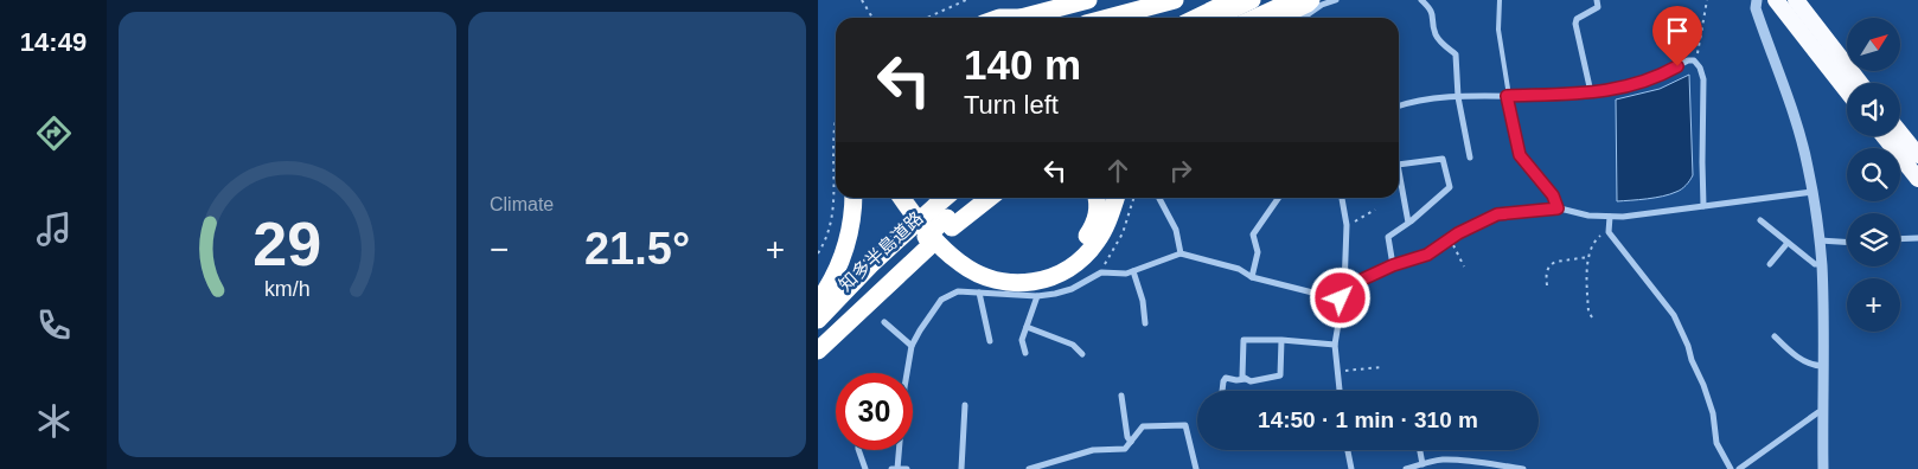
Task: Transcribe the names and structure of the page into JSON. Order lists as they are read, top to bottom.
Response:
{
  "streets": {
    "highway": ["知多半島道路"]
  },
  "north": "top right",
  "page": {
    "tabs": "14:49",
    "tile": "Climate",
    "map_buttons": "+",
    "turn": ["140 m", "Turn left"],
    "heat": ["−", "21.5°", "+"],
    "limit": "30",
    "trip": "14:50 · 1 min · 310 m",
    "gauge": ["29", "km/h"]
  }
}
